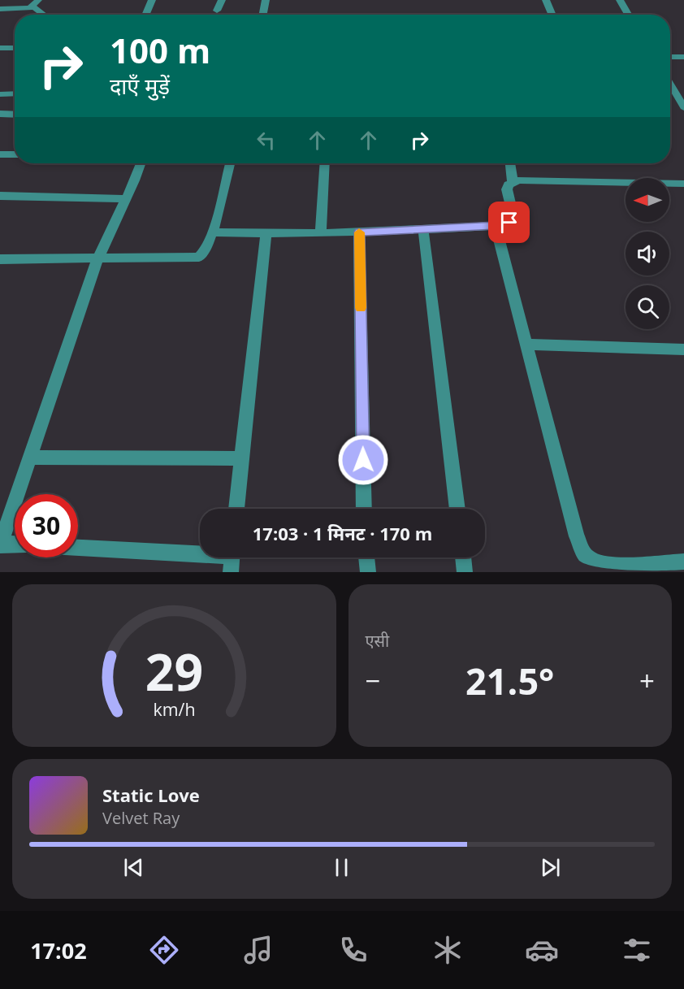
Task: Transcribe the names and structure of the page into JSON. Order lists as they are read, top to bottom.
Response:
{
  "north": "left",
  "page": {
    "turn": ["100 m", "दाएँ मुड़ें"],
    "limit": "30",
    "trip": "17:03 · 1 मिनट · 170 m",
    "tile": "एसी",
    "heat": ["−", "21.5°", "+"],
    "song": ["Static Love", "Velvet Ray"],
    "tabs": "17:02",
    "gauge": ["29", "km/h"]
  }
}
